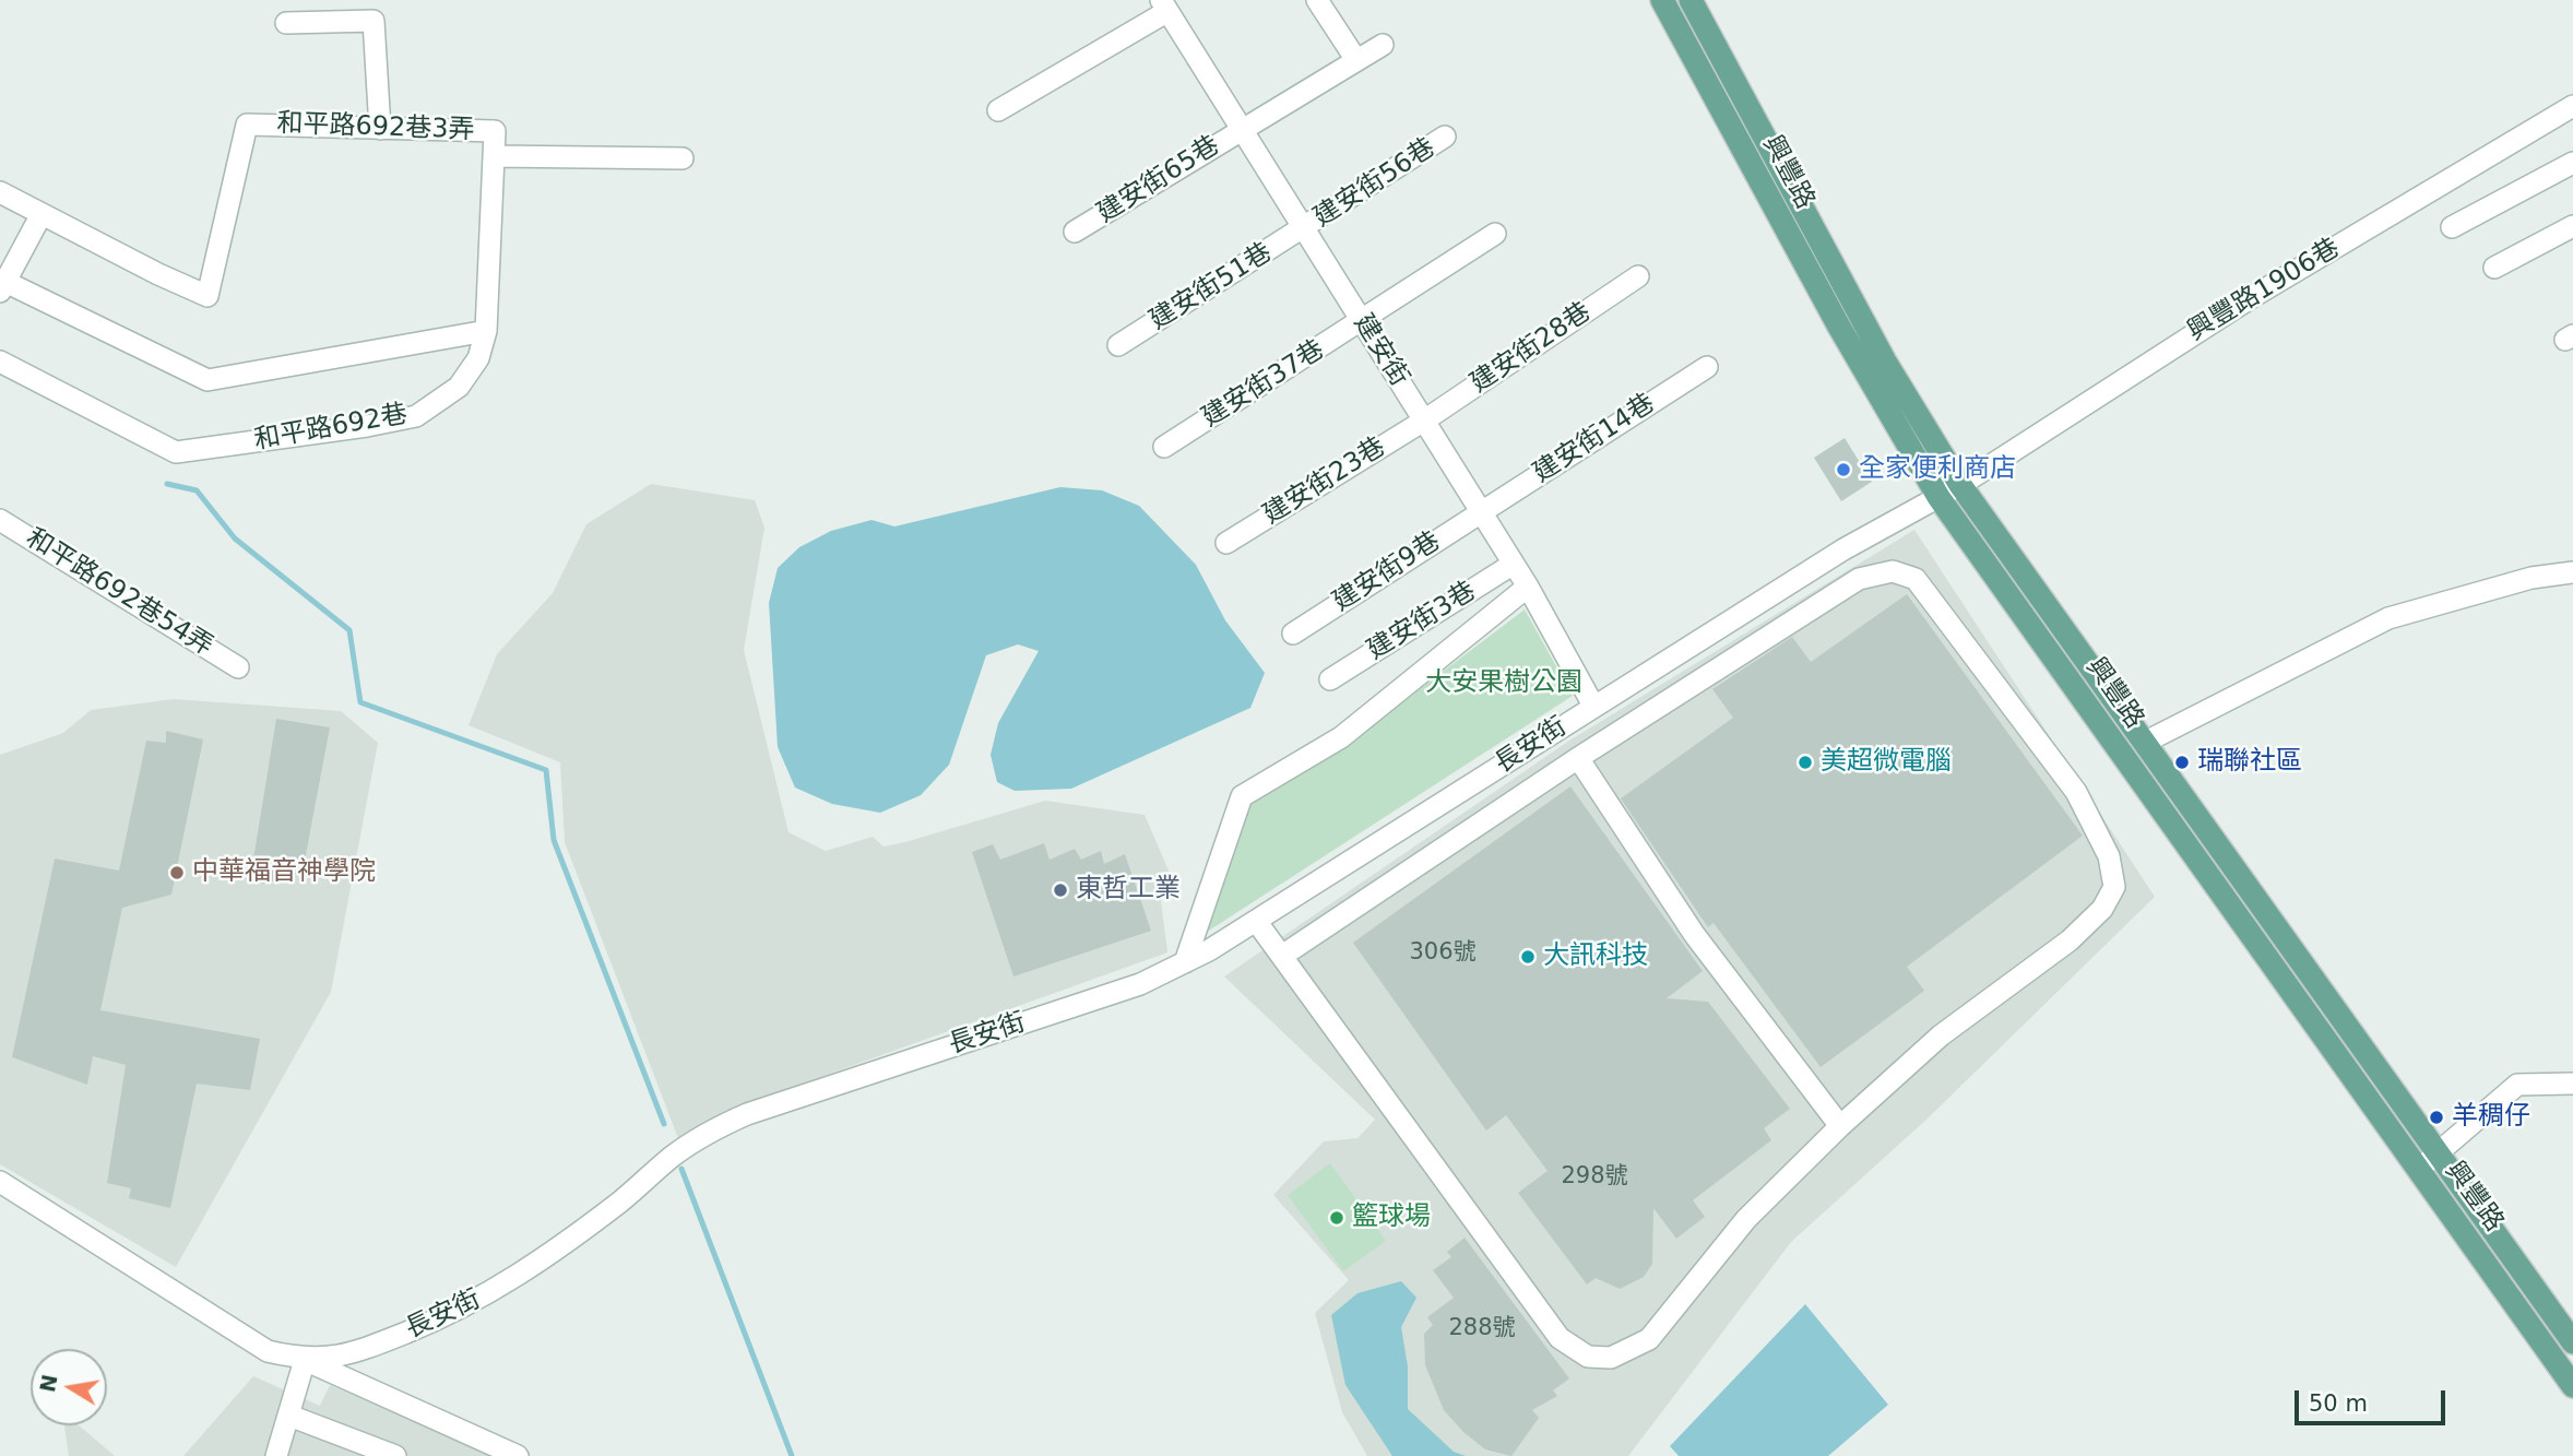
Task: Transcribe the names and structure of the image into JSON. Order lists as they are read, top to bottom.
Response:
{
  "streets": {
    "main road": ["興豐路"],
    "street": [
      "和平路692巷3弄",
      "建安街65巷",
      "建安街56巷",
      "建安街51巷",
      "興豐路1906巷",
      "建安街28巷",
      "建安街",
      "建安街37巷",
      "和平路692巷",
      "建安街14巷",
      "建安街23巷",
      "建安街9巷",
      "和平路692巷54弄",
      "建安街3巷",
      "長安街"
    ]
  },
  "crossings": [
    ["和平路692巷3弄", "和平路692巷"],
    ["興豐路", "興豐路1906巷"],
    ["興豐路", "長安街"],
    ["建安街65巷", "建安街"],
    ["建安街56巷", "建安街51巷"],
    ["建安街56巷", "建安街"],
    ["建安街51巷", "建安街"],
    ["興豐路1906巷", "長安街"],
    ["建安街28巷", "建安街"],
    ["建安街28巷", "建安街23巷"],
    ["建安街", "建安街37巷"],
    ["建安街", "建安街14巷"],
    ["建安街", "建安街23巷"],
    ["建安街", "建安街9巷"],
    ["建安街", "建安街3巷"],
    ["建安街", "長安街"],
    ["建安街14巷", "建安街9巷"]
  ],
  "parks": ["大安果樹公園"],
  "places": [
    "全家便利商店",
    "美超微電腦",
    "瑞聯社區",
    "中華福音神學院",
    "東哲工業",
    "大訊科技",
    "羊稠仔",
    "籃球場"
  ],
  "house_numbers": ["306號", "298號", "288號"],
  "scale_bar": "50 m",
  "north": "left"
}
